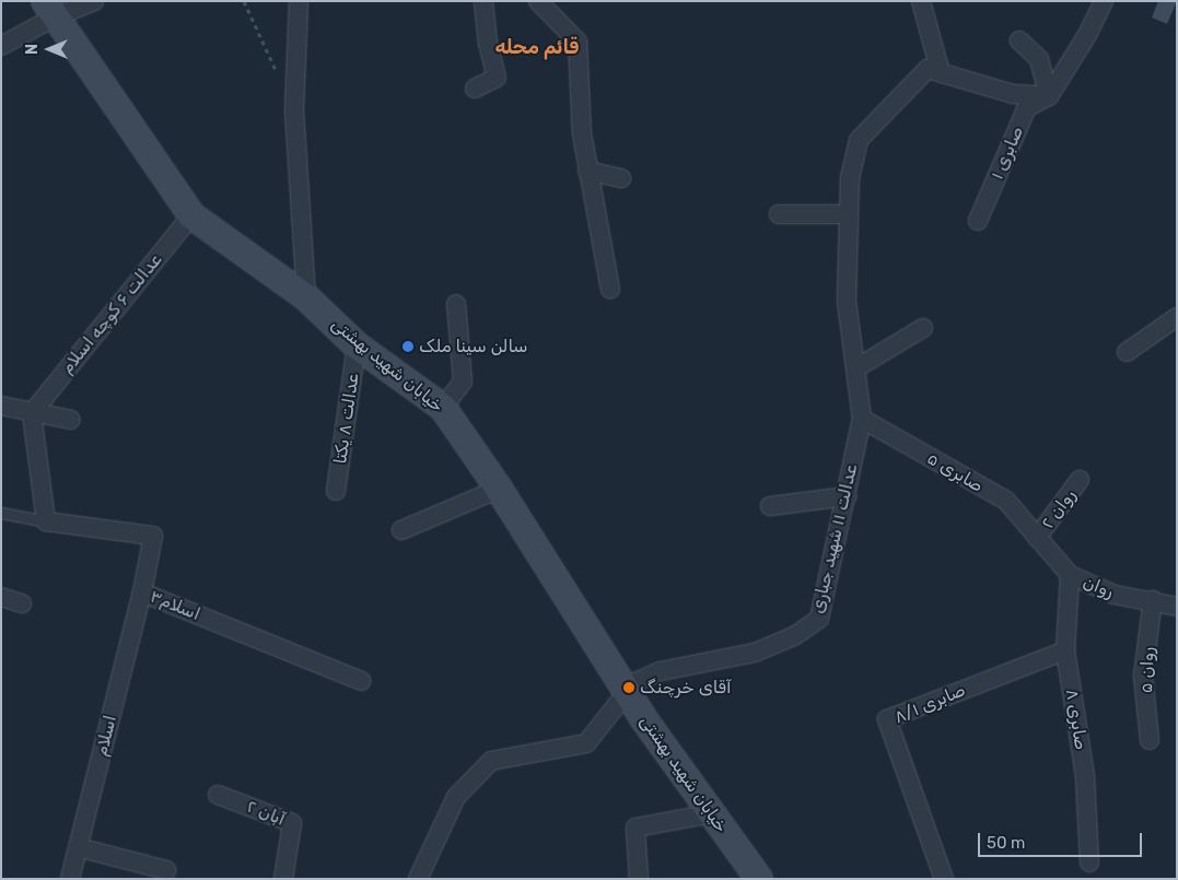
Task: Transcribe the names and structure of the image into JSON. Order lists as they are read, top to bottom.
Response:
{
  "streets": {
    "main road": ["خیابان شهید بهشتی"],
    "street": [
      "صابری ۱",
      "عدالت ۶ کوچه اسلام",
      "عدالت ۸ یکتا",
      "صابری ۵",
      "روان ۲",
      "عدالت ۱۱ شهید جباری",
      "روان",
      "اسلام۳",
      "روان ۵",
      "صابری ۸/۱",
      "صابری ۸",
      "اسلام",
      "آبان ۲"
    ]
  },
  "crossings": [
    ["عدالت ۶ کوچه اسلام", "خیابان شهید بهشتی"],
    ["خیابان شهید بهشتی", "عدالت ۸ یکتا"],
    ["خیابان شهید بهشتی", "عدالت ۱۱ شهید جباری"],
    ["صابری ۵", "روان ۲"],
    ["صابری ۵", "عدالت ۱۱ شهید جباری"],
    ["صابری ۵", "روان"],
    ["روان ۲", "روان"],
    ["روان", "روان ۵"],
    ["روان", "صابری ۸"],
    ["اسلام۳", "اسلام"],
    ["صابری ۸/۱", "صابری ۸"]
  ],
  "districts": ["قائم محله"],
  "places": ["سالن سینا ملک", "آقای خرچنگ"],
  "scale_bar": "50 m",
  "north": "left"
}
